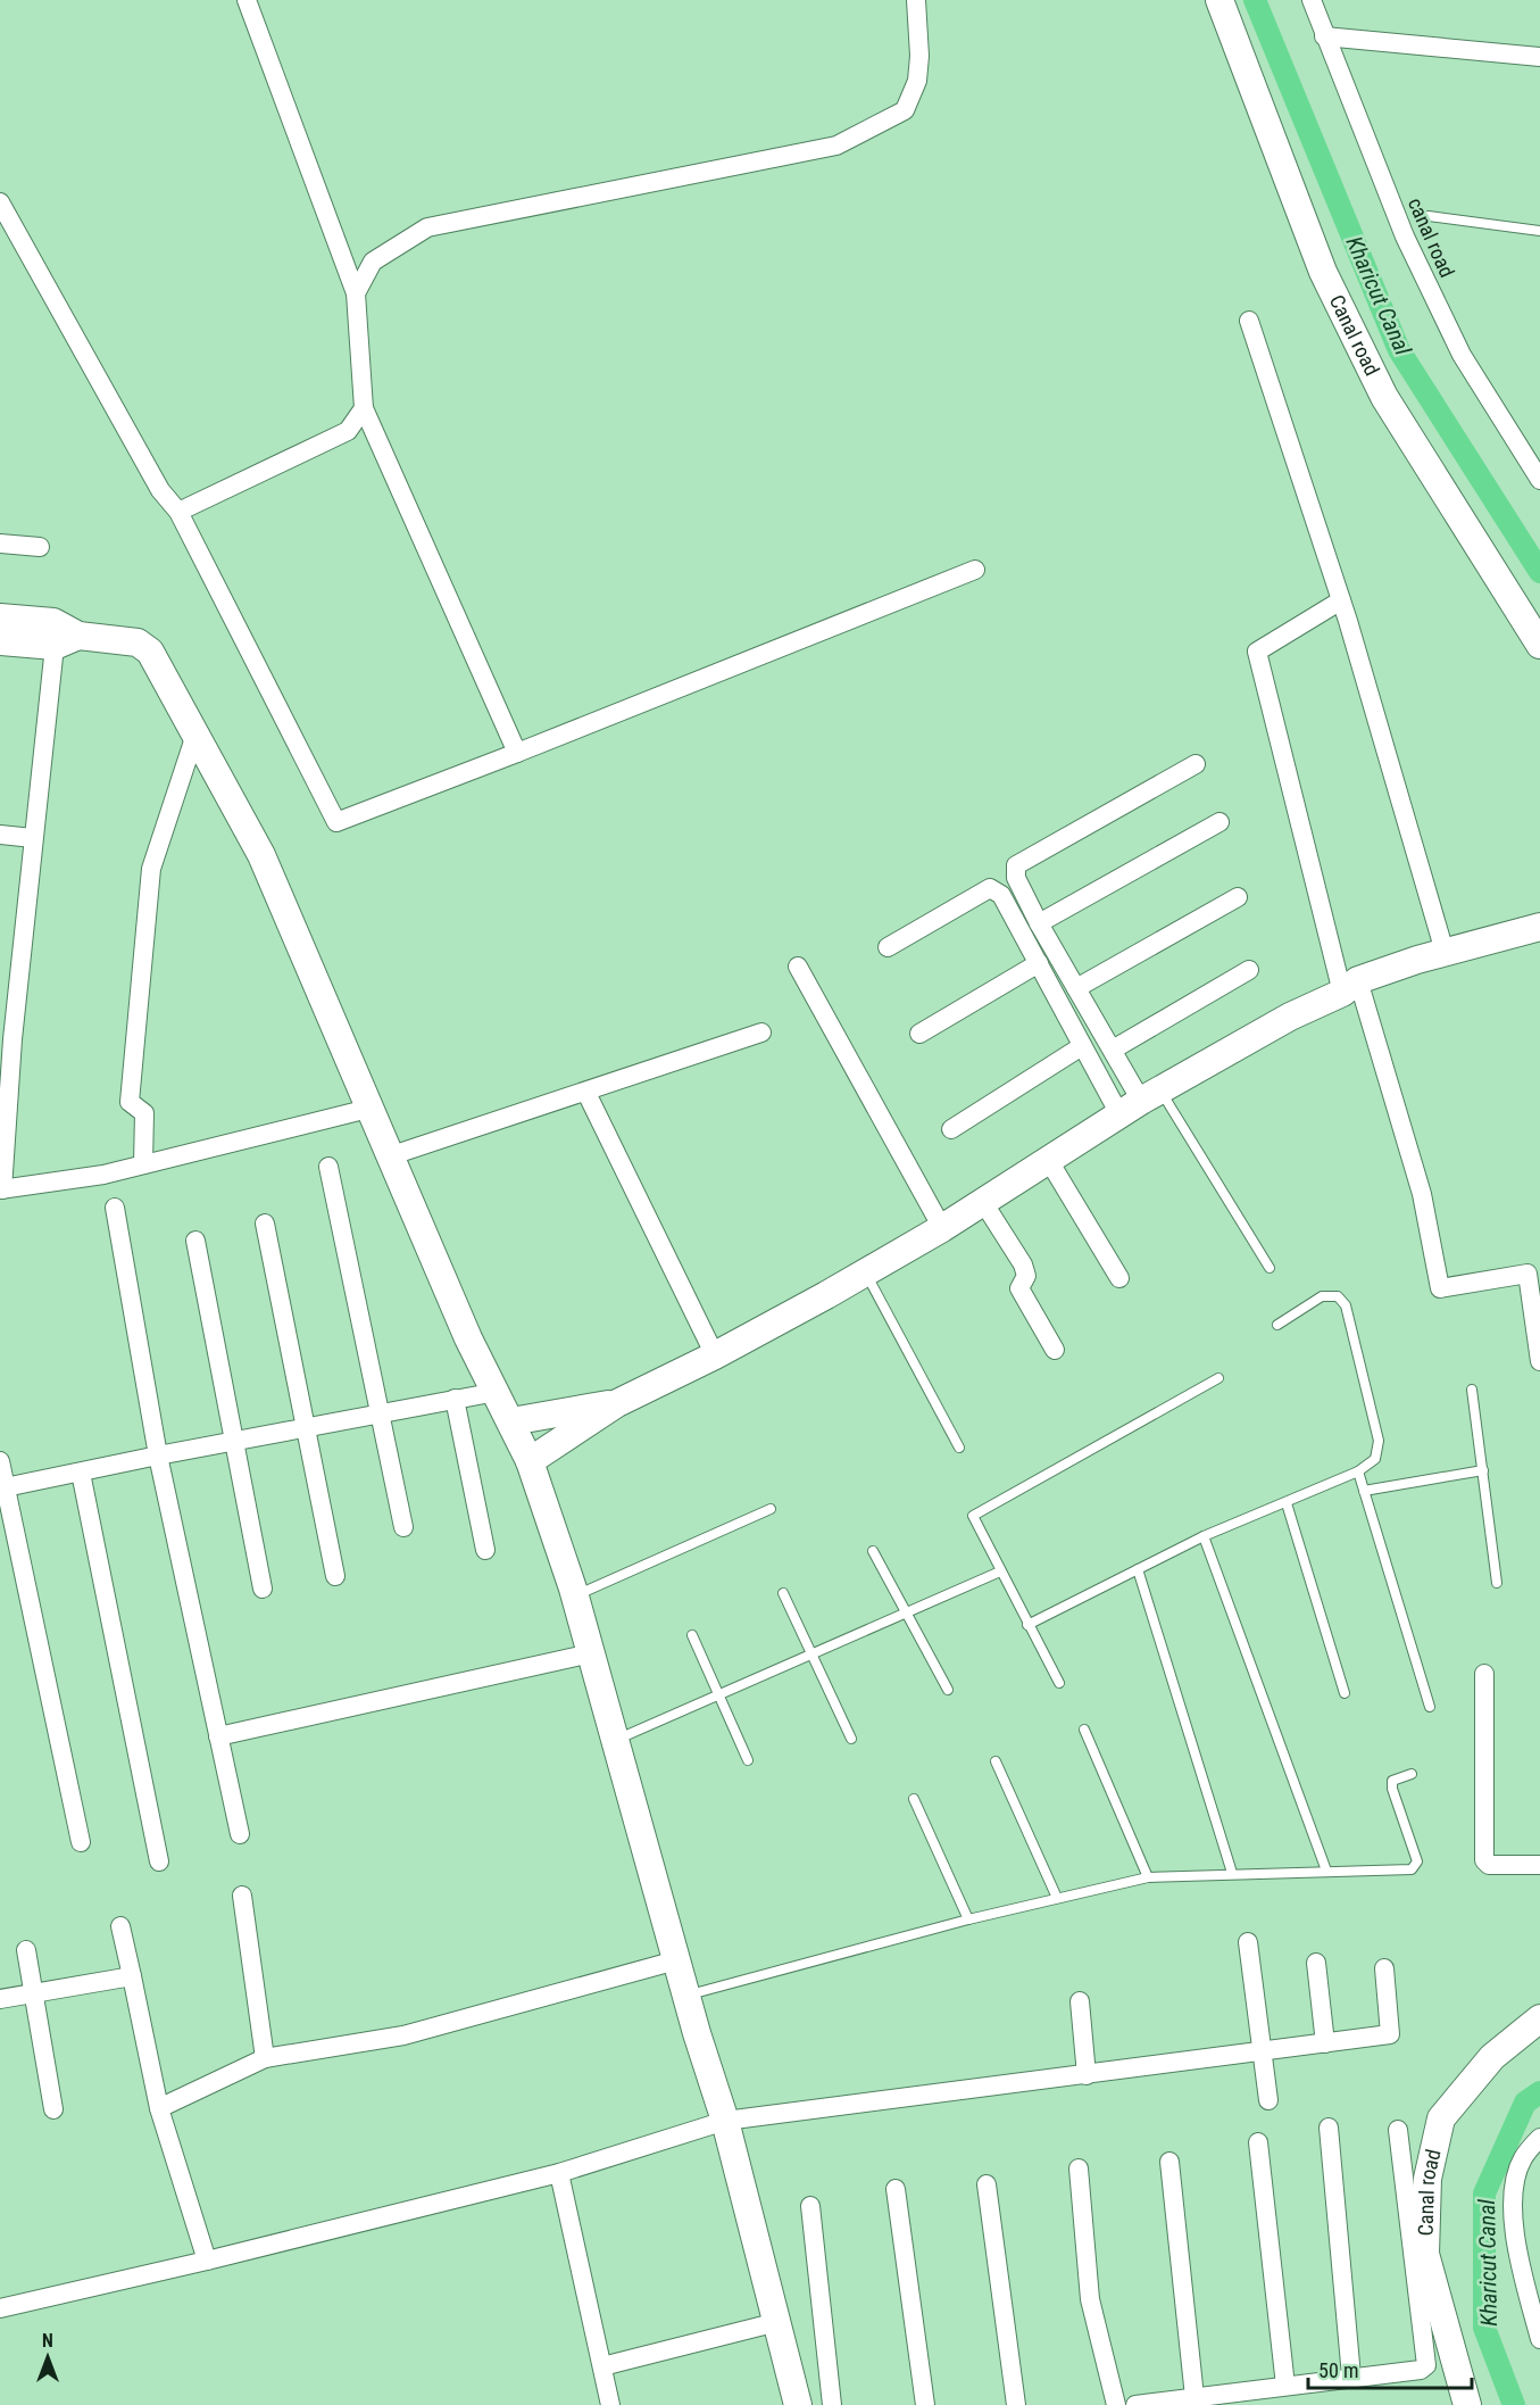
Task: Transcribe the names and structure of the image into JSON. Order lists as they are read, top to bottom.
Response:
{
  "streets": {
    "street": ["canal road", "Canal road"]
  },
  "water": ["Kharicut Canal"],
  "scale_bar": "50 m",
  "north": "top"
}
